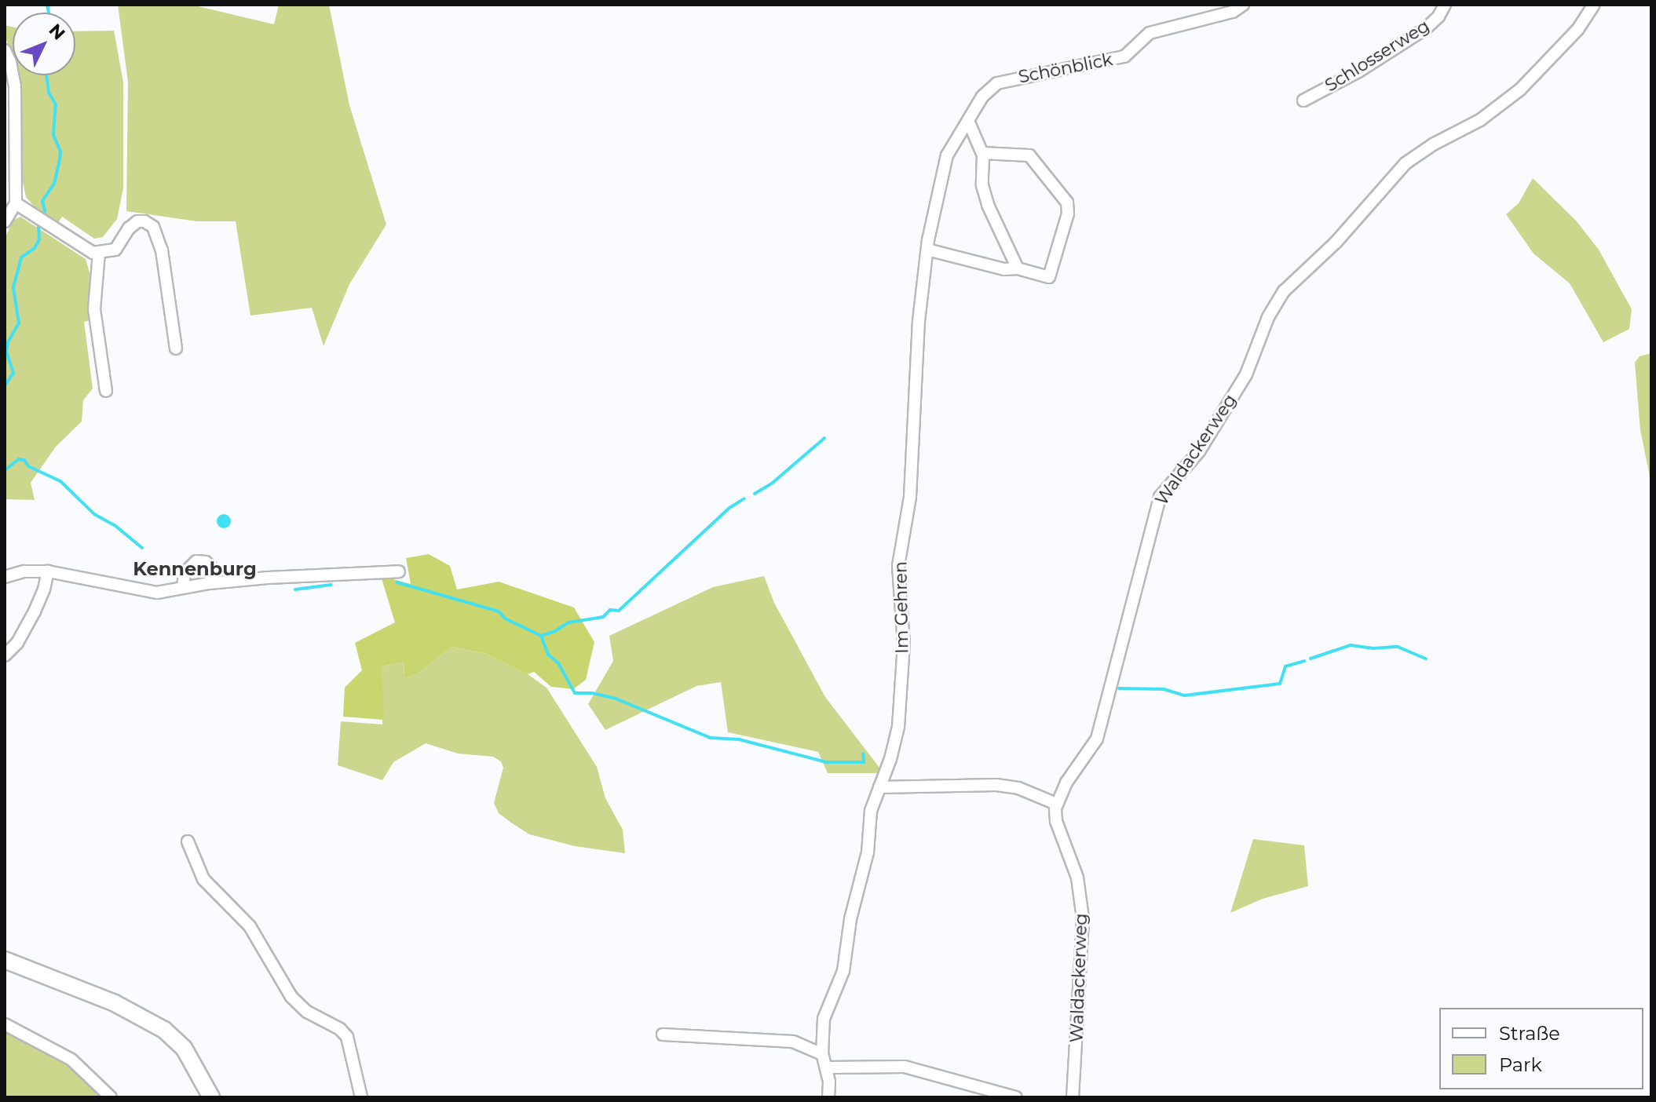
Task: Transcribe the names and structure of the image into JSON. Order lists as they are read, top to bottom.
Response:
{
  "streets": {
    "street": [
      "Schlosserweg",
      "Schönblick",
      "Waldackerweg",
      "Im Gehren"
    ]
  },
  "crossings": [
    ["Schönblick", "Im Gehren"]
  ],
  "districts": ["Kennenburg"],
  "legend": ["Straße", "Park"],
  "north": "top right"
}
